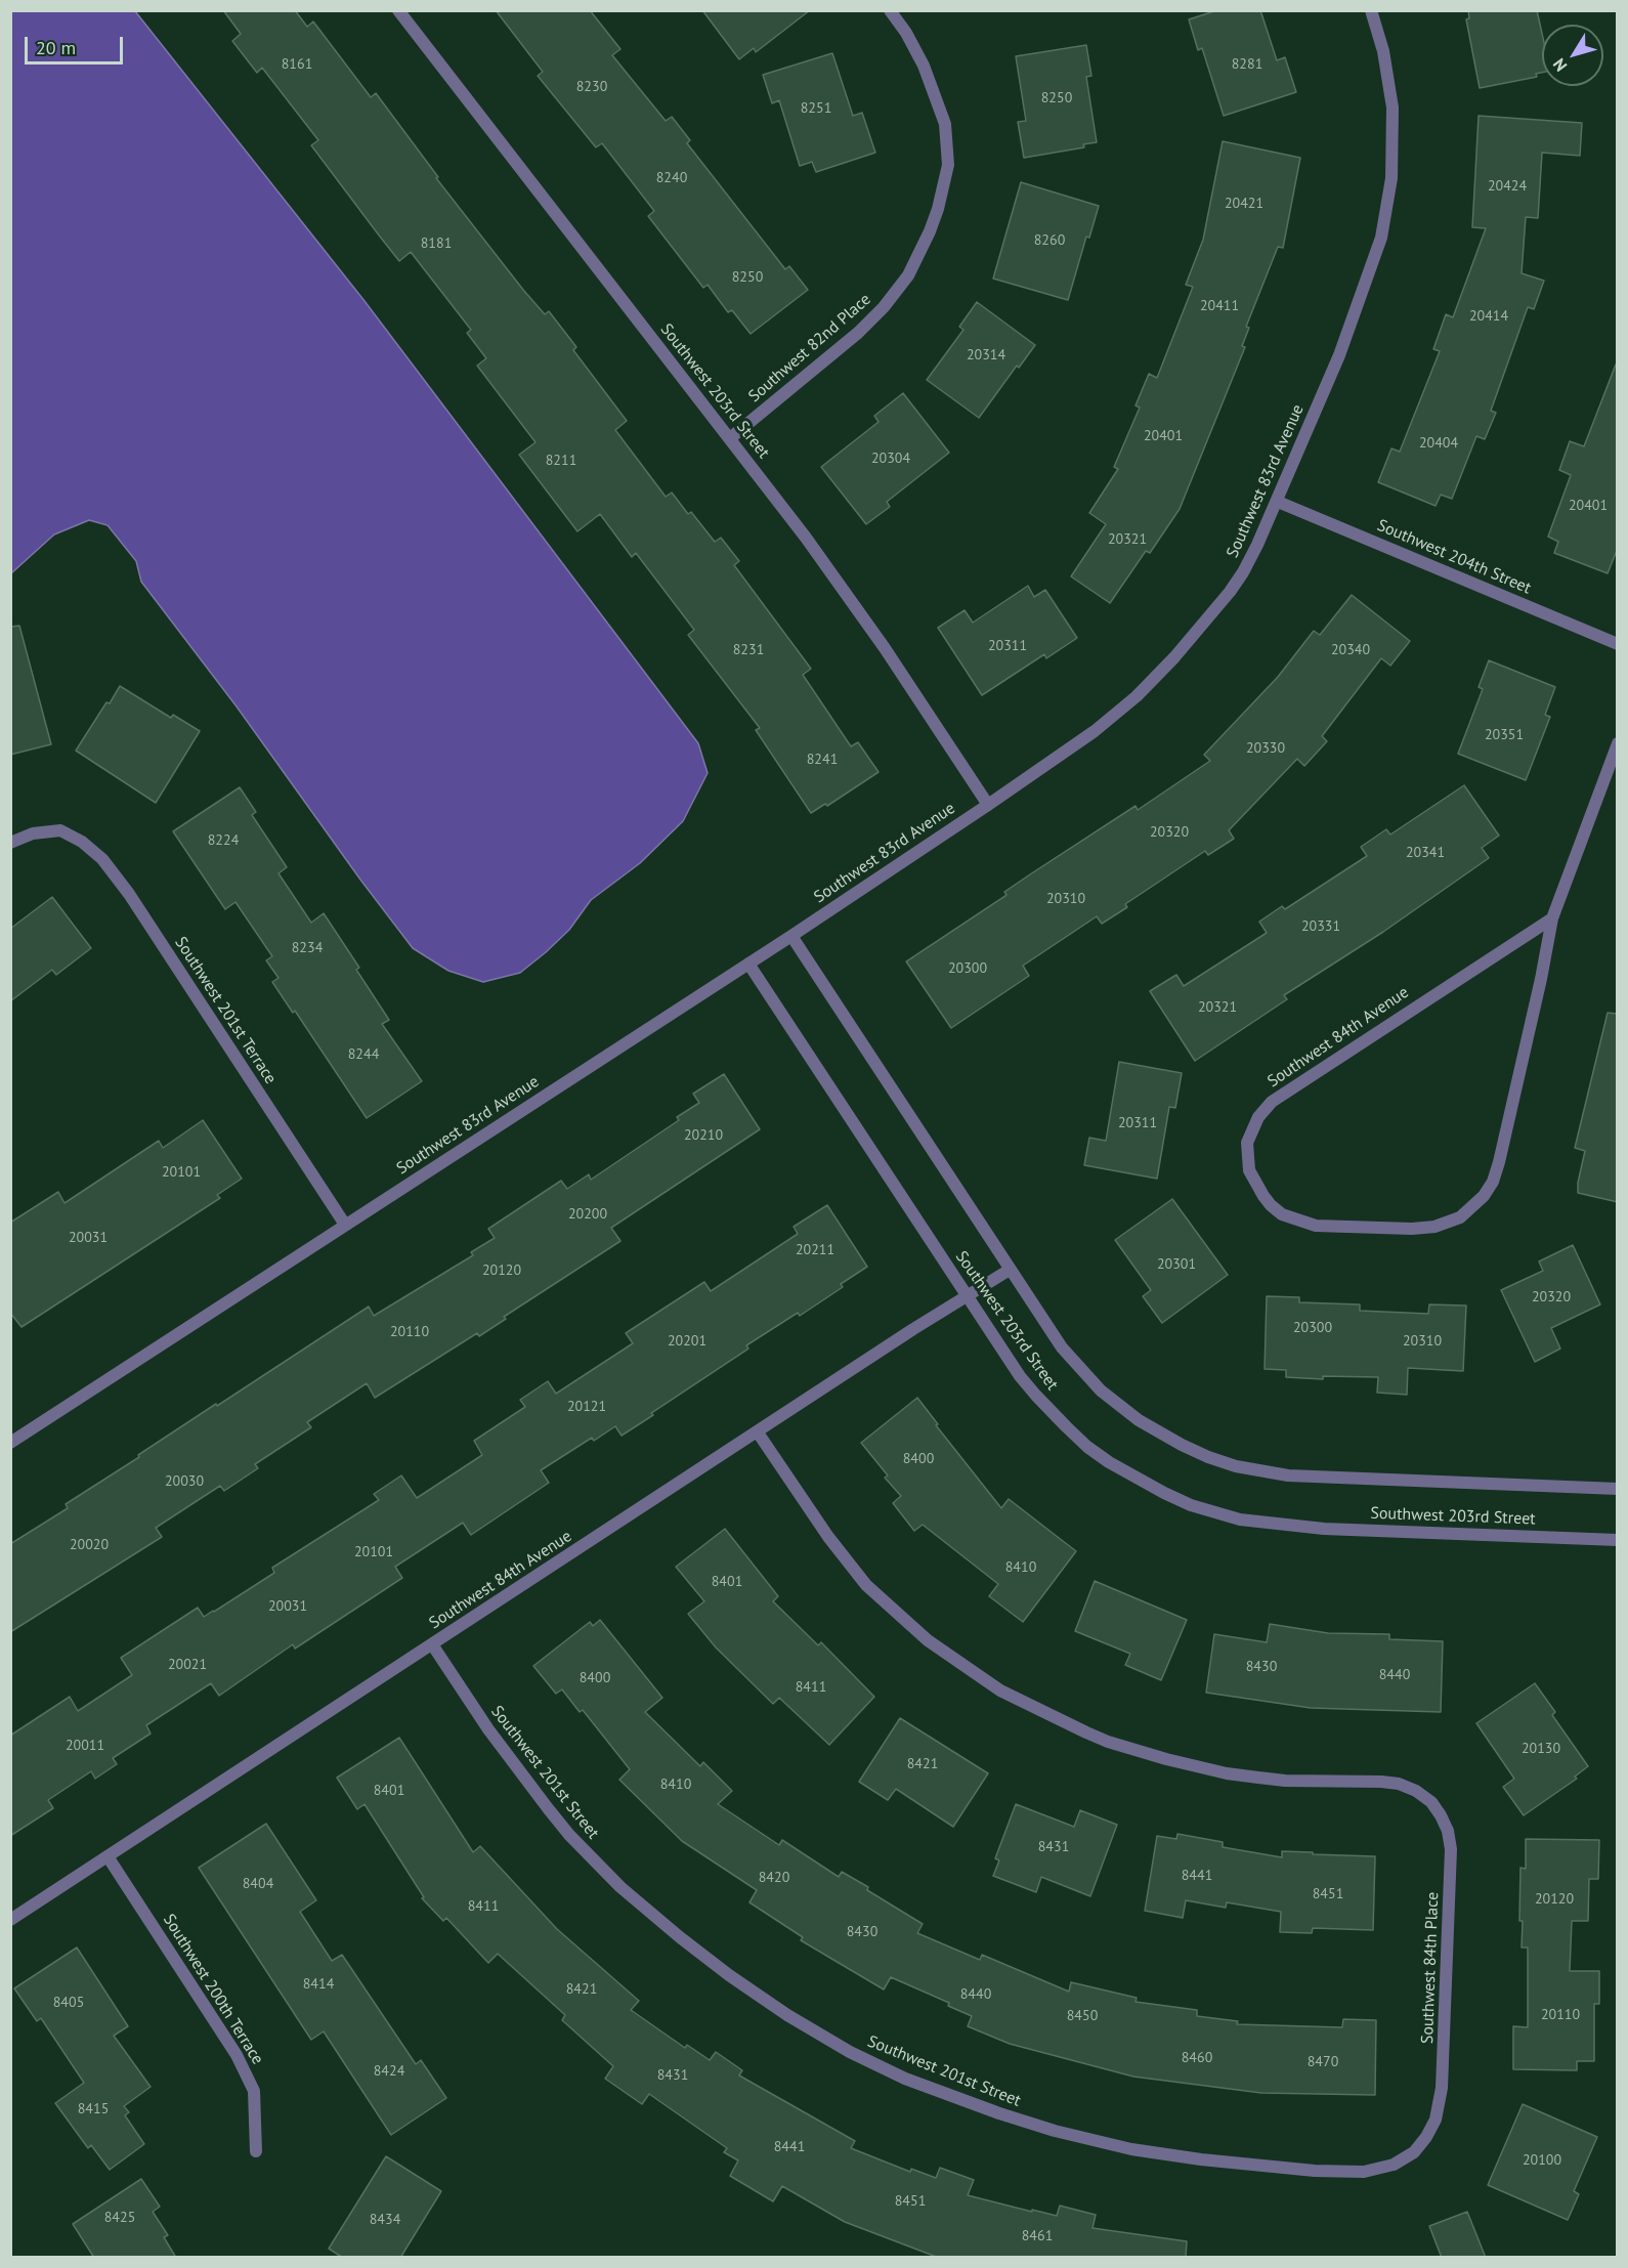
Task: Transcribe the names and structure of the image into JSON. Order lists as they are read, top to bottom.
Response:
{
  "streets": {
    "street": [
      "Southwest 82nd Place",
      "Southwest 203rd Street",
      "Southwest 83rd Avenue",
      "Southwest 204th Street",
      "Southwest 201st Terrace",
      "Southwest 84th Avenue",
      "Southwest 201st Street",
      "Southwest 84th Place",
      "Southwest 200th Terrace"
    ]
  },
  "crossings": [
    ["Southwest 82nd Place", "Southwest 203rd Street"],
    ["Southwest 203rd Street", "Southwest 83rd Avenue"],
    ["Southwest 203rd Street", "Southwest 84th Avenue"],
    ["Southwest 83rd Avenue", "Southwest 204th Street"],
    ["Southwest 83rd Avenue", "Southwest 201st Terrace"],
    ["Southwest 84th Avenue", "Southwest 201st Street"],
    ["Southwest 84th Avenue", "Southwest 84th Place"],
    ["Southwest 84th Avenue", "Southwest 200th Terrace"],
    ["Southwest 201st Street", "Southwest 84th Place"]
  ],
  "house_numbers": [
    "8161",
    "8281",
    "8230",
    "8250",
    "8251",
    "8240",
    "20424",
    "20421",
    "8260",
    "8181",
    "8250",
    "20411",
    "20414",
    "20314",
    "20401",
    "20404",
    "20304",
    "8211",
    "20401",
    "20321",
    "20311",
    "8231",
    "20340",
    "20351",
    "20330",
    "8241",
    "20320",
    "8224",
    "20341",
    "20310",
    "20331",
    "8234",
    "20300",
    "20321",
    "8244",
    "20311",
    "20210",
    "20101",
    "20200",
    "20031",
    "20211",
    "20301",
    "20120",
    "20320",
    "20300",
    "20110",
    "20201",
    "20310",
    "20121",
    "8400",
    "20030",
    "20020",
    "20101",
    "8410",
    "8401",
    "20031",
    "20021",
    "8430",
    "8440",
    "8400",
    "8411",
    "20011",
    "20130",
    "8421",
    "8410",
    "8401",
    "8431",
    "8441",
    "8420",
    "8404",
    "8451",
    "20120",
    "8411",
    "8430",
    "8414",
    "8421",
    "8440",
    "8405",
    "20110",
    "8450",
    "8460",
    "8470",
    "8424",
    "8431",
    "8415",
    "8441",
    "20100",
    "8451",
    "8425",
    "8434",
    "8461"
  ],
  "scale_bar": "20 m",
  "north": "bottom left"
}
